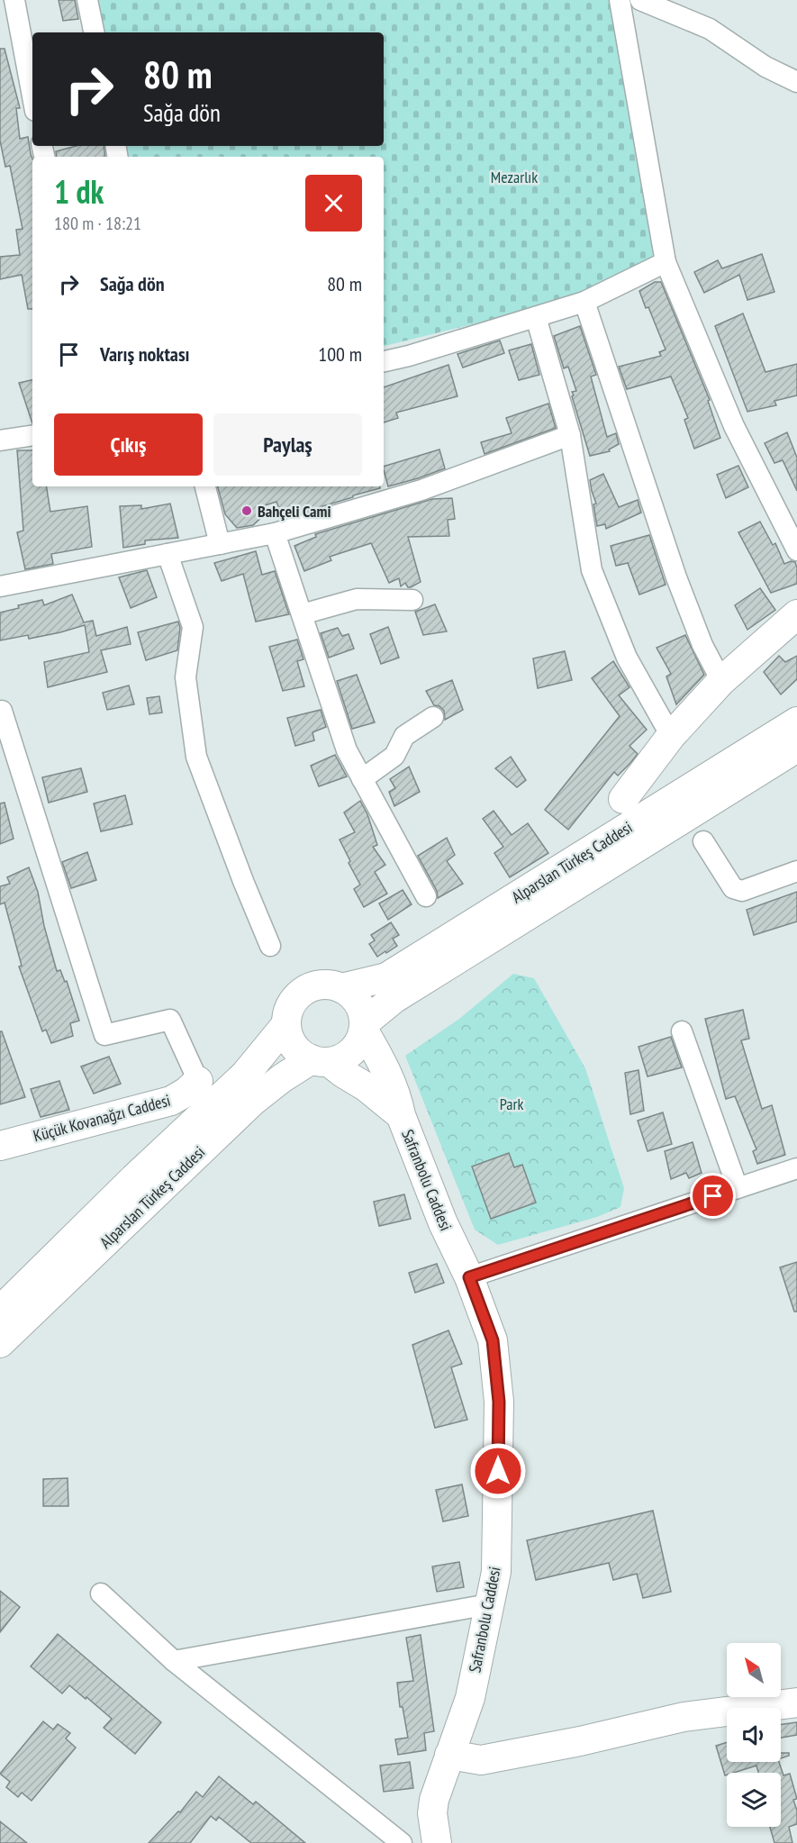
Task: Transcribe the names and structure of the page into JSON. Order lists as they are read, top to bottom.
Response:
{
  "streets": {
    "main road": ["Alparslan Türkeş Caddesi", "Küçük Kovanağzı Caddesi", "Safranbolu Caddesi"]
  },
  "crossings": [
    ["Alparslan Türkeş Caddesi", "Safranbolu Caddesi"]
  ],
  "parks": ["Mezarlık", "Park"],
  "places": ["Bahçeli Cami"],
  "north": "top left",
  "page": {
    "turn": ["80 m", "Sağa dön"],
    "heading": ["1 dk", "180 m · 18:21"],
    "list": [
      {
        "name": "Sağa dön",
        "value": "80 m"
      },
      {
        "name": "Varış noktası",
        "value": "100 m"
      }
    ],
    "buttons": ["Çıkış", "Paylaş"]
  }
}
